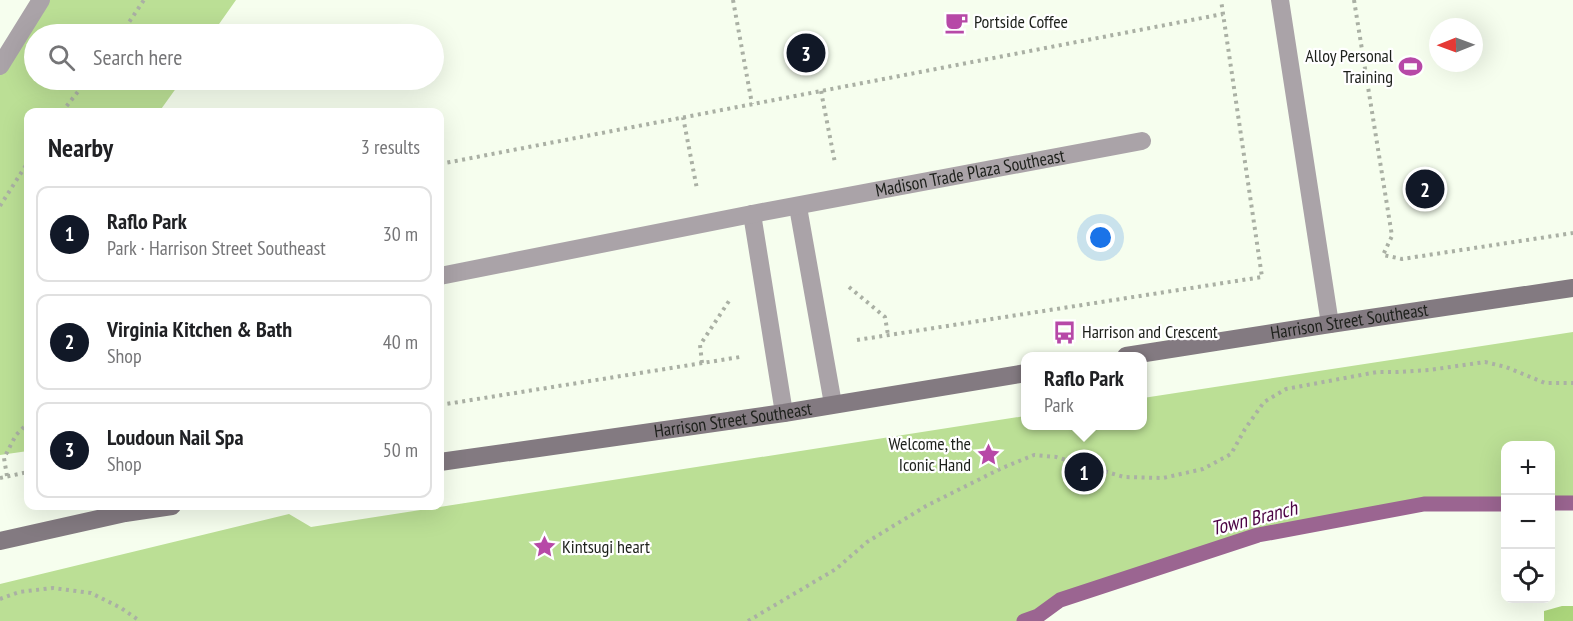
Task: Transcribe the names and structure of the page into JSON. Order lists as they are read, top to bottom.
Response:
{
  "streets": {
    "street": ["Madison Trade Plaza Southeast", "Harrison Street Southeast"]
  },
  "water": ["Town Branch"],
  "places": {
    "cafe": ["Portside Coffee"],
    "sports": ["Alloy Personal Training"],
    "bus stop": ["Harrison and Crescent"],
    "place": ["Welcome, the Iconic Hand", "Kintsugi heart"]
  },
  "north": "left",
  "page": {
    "search": "Search here",
    "pins": ["3", "2", "1"],
    "heading": ["Nearby", "3 results"],
    "list": [
      {
        "mark": "1",
        "name": "Raflo Park",
        "note": "Park · Harrison Street Southeast",
        "value": "30 m"
      },
      {
        "mark": "2",
        "name": "Virginia Kitchen & Bath",
        "note": "Shop",
        "value": "40 m"
      },
      {
        "mark": "3",
        "name": "Loudoun Nail Spa",
        "note": "Shop",
        "value": "50 m"
      }
    ],
    "popup": ["Raflo Park", "Park"],
    "map_buttons": ["+", "−"]
  }
}
